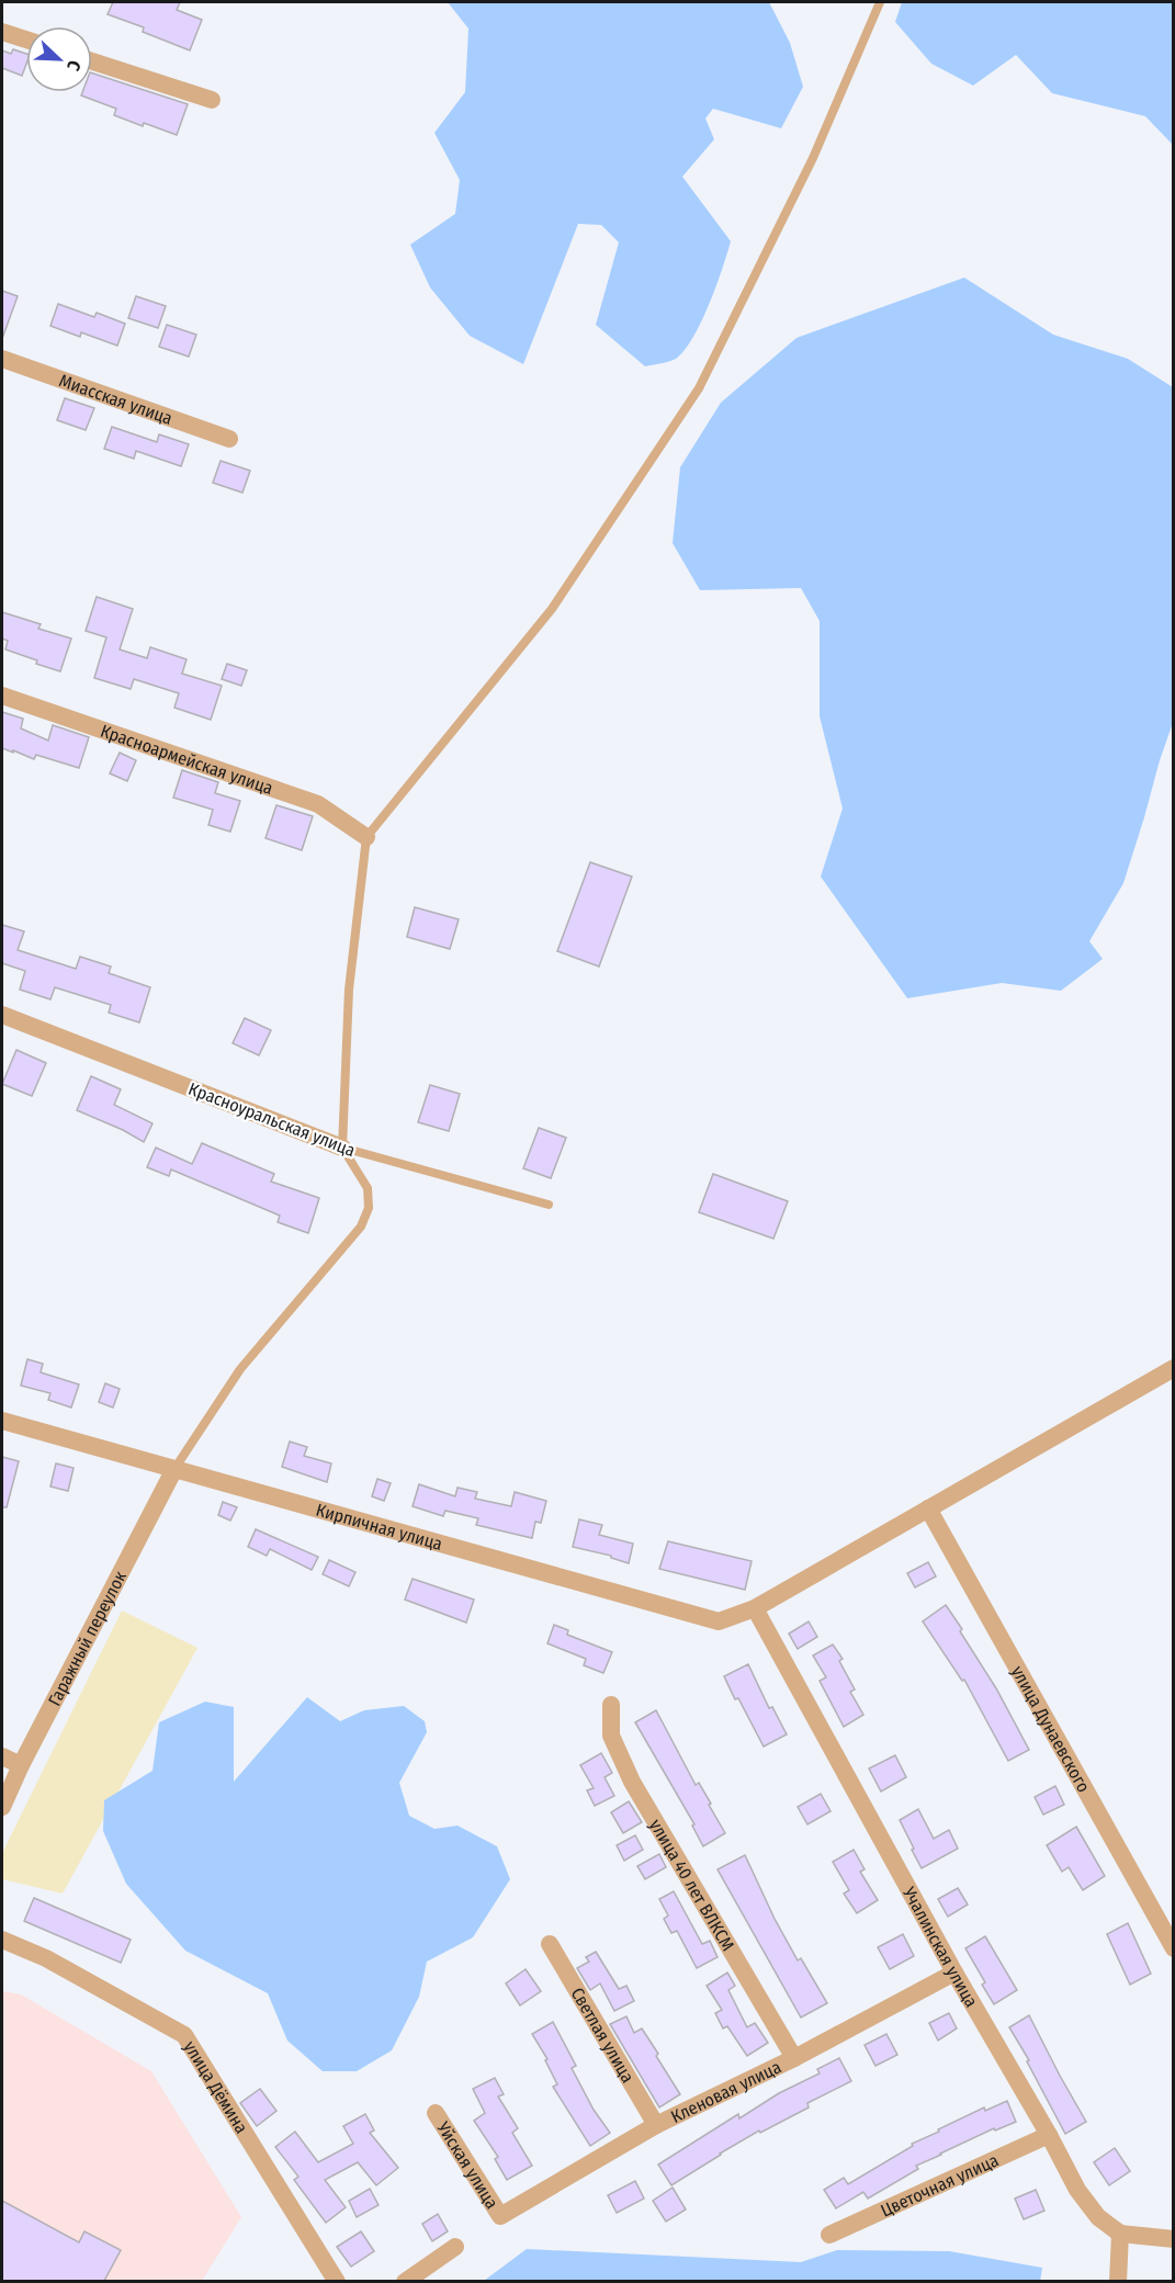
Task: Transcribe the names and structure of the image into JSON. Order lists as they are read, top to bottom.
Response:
{
  "streets": {
    "street": [
      "Миасская улица",
      "Красноармейская улица",
      "Красноуральская улица",
      "Кирпичная улица",
      "Гаражный переулок",
      "улица Дунаевского",
      "улица 40 лет ВЛКСМ",
      "Учалинская улица",
      "Светлая улица",
      "улица Дёмина",
      "Кленовая улица",
      "Уйская улица",
      "Цветочная улица"
    ]
  },
  "crossings": [
    ["Кирпичная улица", "Гаражный переулок"],
    ["Кирпичная улица", "улица Дунаевского"],
    ["Кирпичная улица", "Учалинская улица"],
    ["улица 40 лет ВЛКСМ", "Кленовая улица"],
    ["Учалинская улица", "Кленовая улица"],
    ["Учалинская улица", "Цветочная улица"],
    ["Светлая улица", "Кленовая улица"],
    ["Кленовая улица", "Уйская улица"]
  ],
  "north": "bottom right"
}
